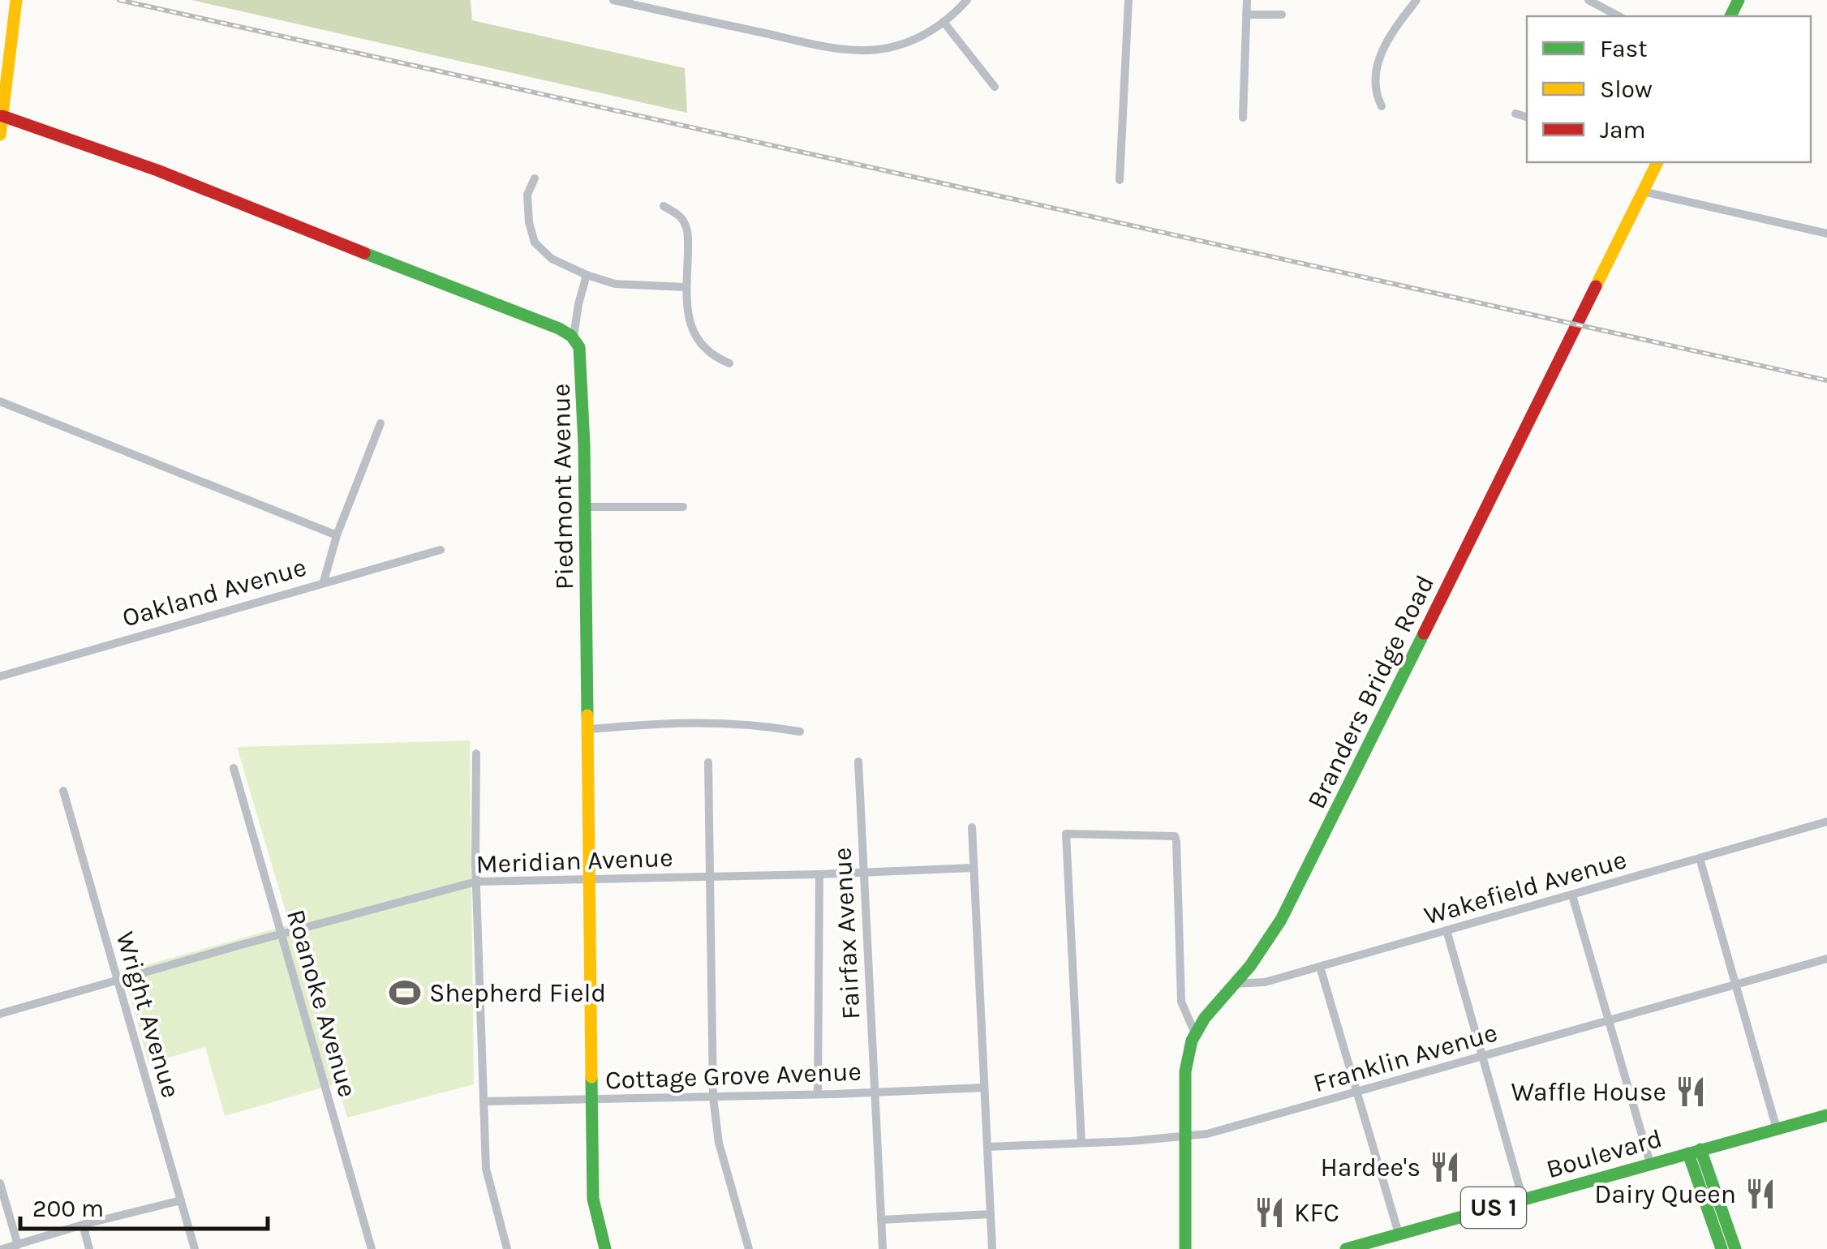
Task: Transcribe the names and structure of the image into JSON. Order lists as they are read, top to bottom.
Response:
{
  "streets": {
    "street": [
      "Piedmont Avenue",
      "Oakland Avenue",
      "Branders Bridge Road",
      "Meridian Avenue",
      "Wakefield Avenue",
      "Fairfax Avenue",
      "Roanoke Avenue",
      "Wright Avenue",
      "Franklin Avenue",
      "Cottage Grove Avenue",
      "Boulevard",
      "US 1"
    ]
  },
  "crossings": [
    ["Piedmont Avenue", "Meridian Avenue"],
    ["Piedmont Avenue", "Cottage Grove Avenue"],
    ["Branders Bridge Road", "Wakefield Avenue"],
    ["Branders Bridge Road", "Franklin Avenue"],
    ["Meridian Avenue", "Fairfax Avenue"],
    ["Meridian Avenue", "Roanoke Avenue"],
    ["Meridian Avenue", "Wright Avenue"],
    ["Fairfax Avenue", "Cottage Grove Avenue"]
  ],
  "places": {
    "sports": ["Shepherd Field"],
    "restaurant": [
      "Waffle House",
      "Hardee's",
      "Dairy Queen",
      "KFC"
    ]
  },
  "legend": ["Fast", "Slow", "Jam"],
  "scale_bar": "200 m"
}
